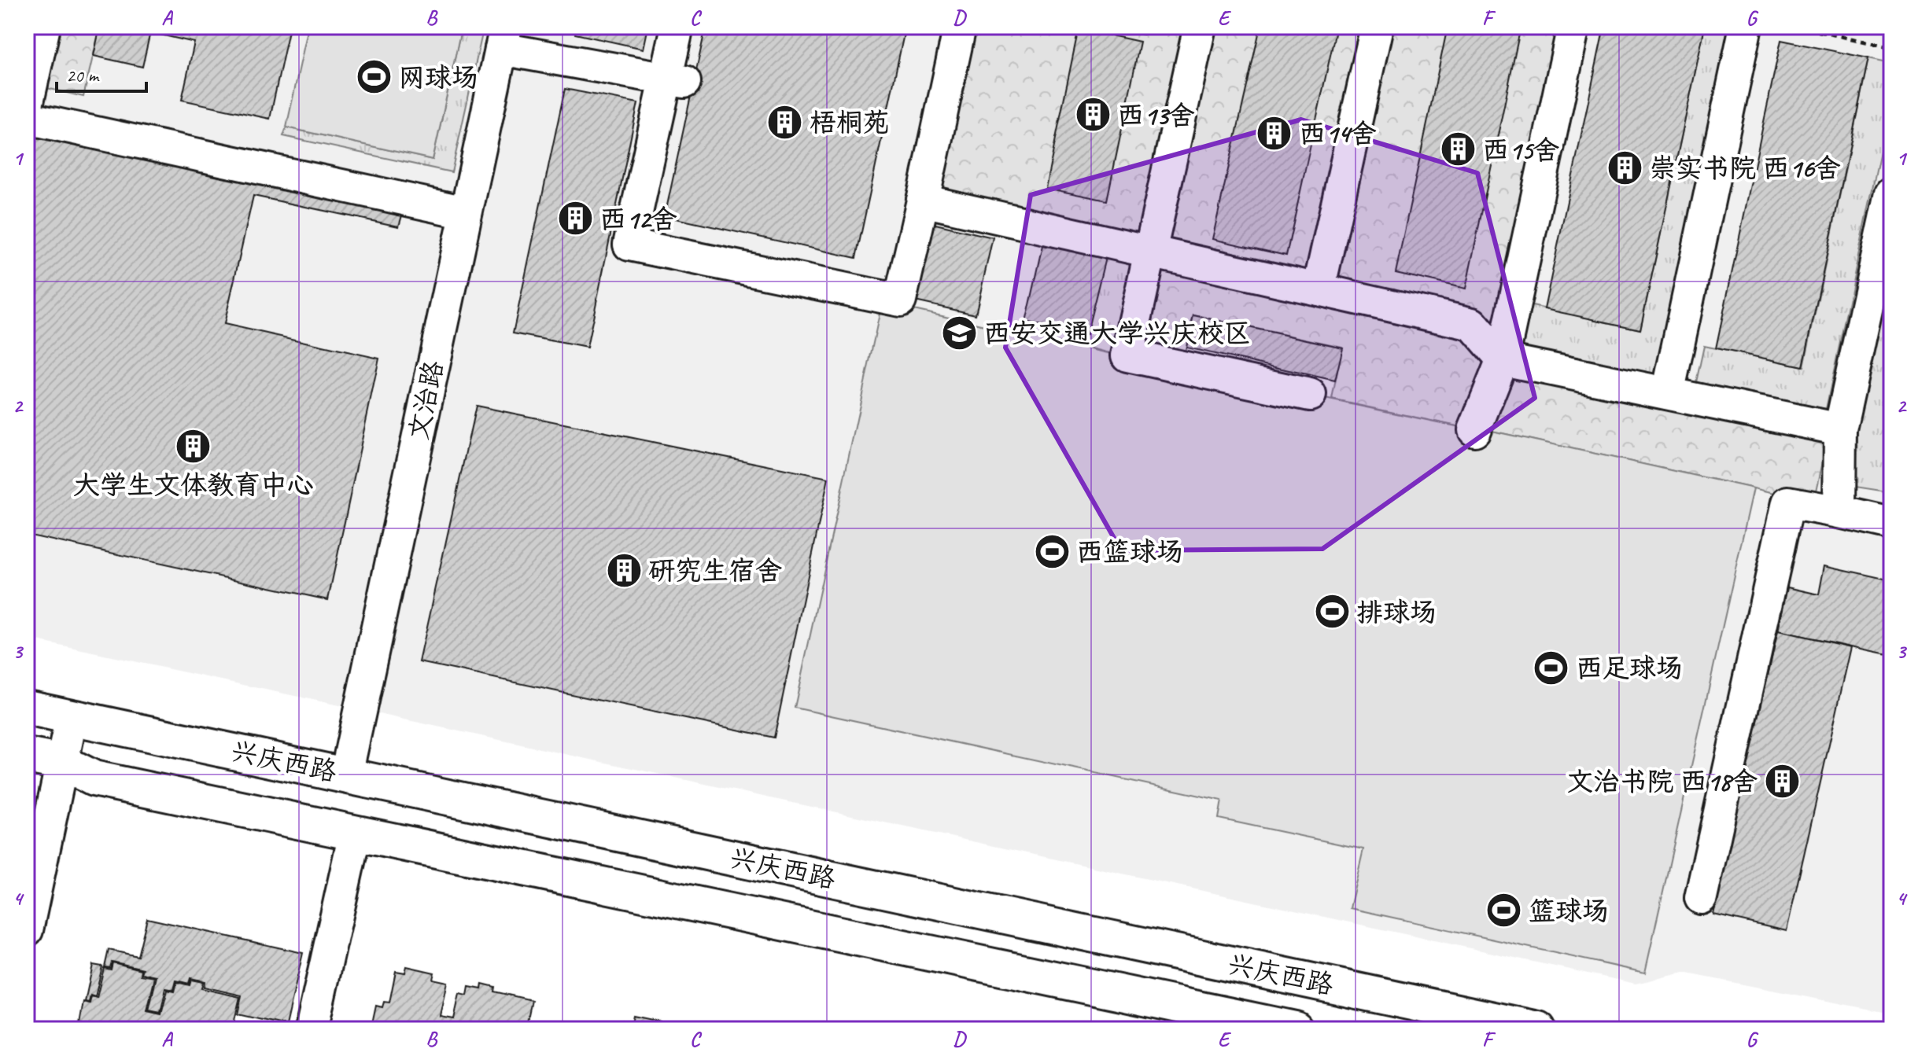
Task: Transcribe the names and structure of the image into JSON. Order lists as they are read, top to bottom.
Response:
{
  "streets": {
    "main road": ["兴庆西路"],
    "street": ["文治路"]
  },
  "crossings": [
    ["文治路", "兴庆西路"]
  ],
  "places": {
    "sports": [
      "网球场",
      "西篮球场",
      "排球场",
      "西足球场",
      "篮球场"
    ],
    "building": [
      "西13舍",
      "梧桐苑",
      "西14舍",
      "西15舍",
      "崇实书院 西16舍",
      "西12舍",
      "大学生文体教育中心",
      "研究生宿舍",
      "文治书院 西18舍"
    ],
    "school or university": ["西安交通大学兴庆校区"]
  },
  "scale_bar": "20 m",
  "grid": {
    "columns": [
      "A",
      "B",
      "C",
      "D",
      "E",
      "F",
      "G"
    ],
    "rows": [
      "1",
      "2",
      "3",
      "4"
    ]
  }
}
